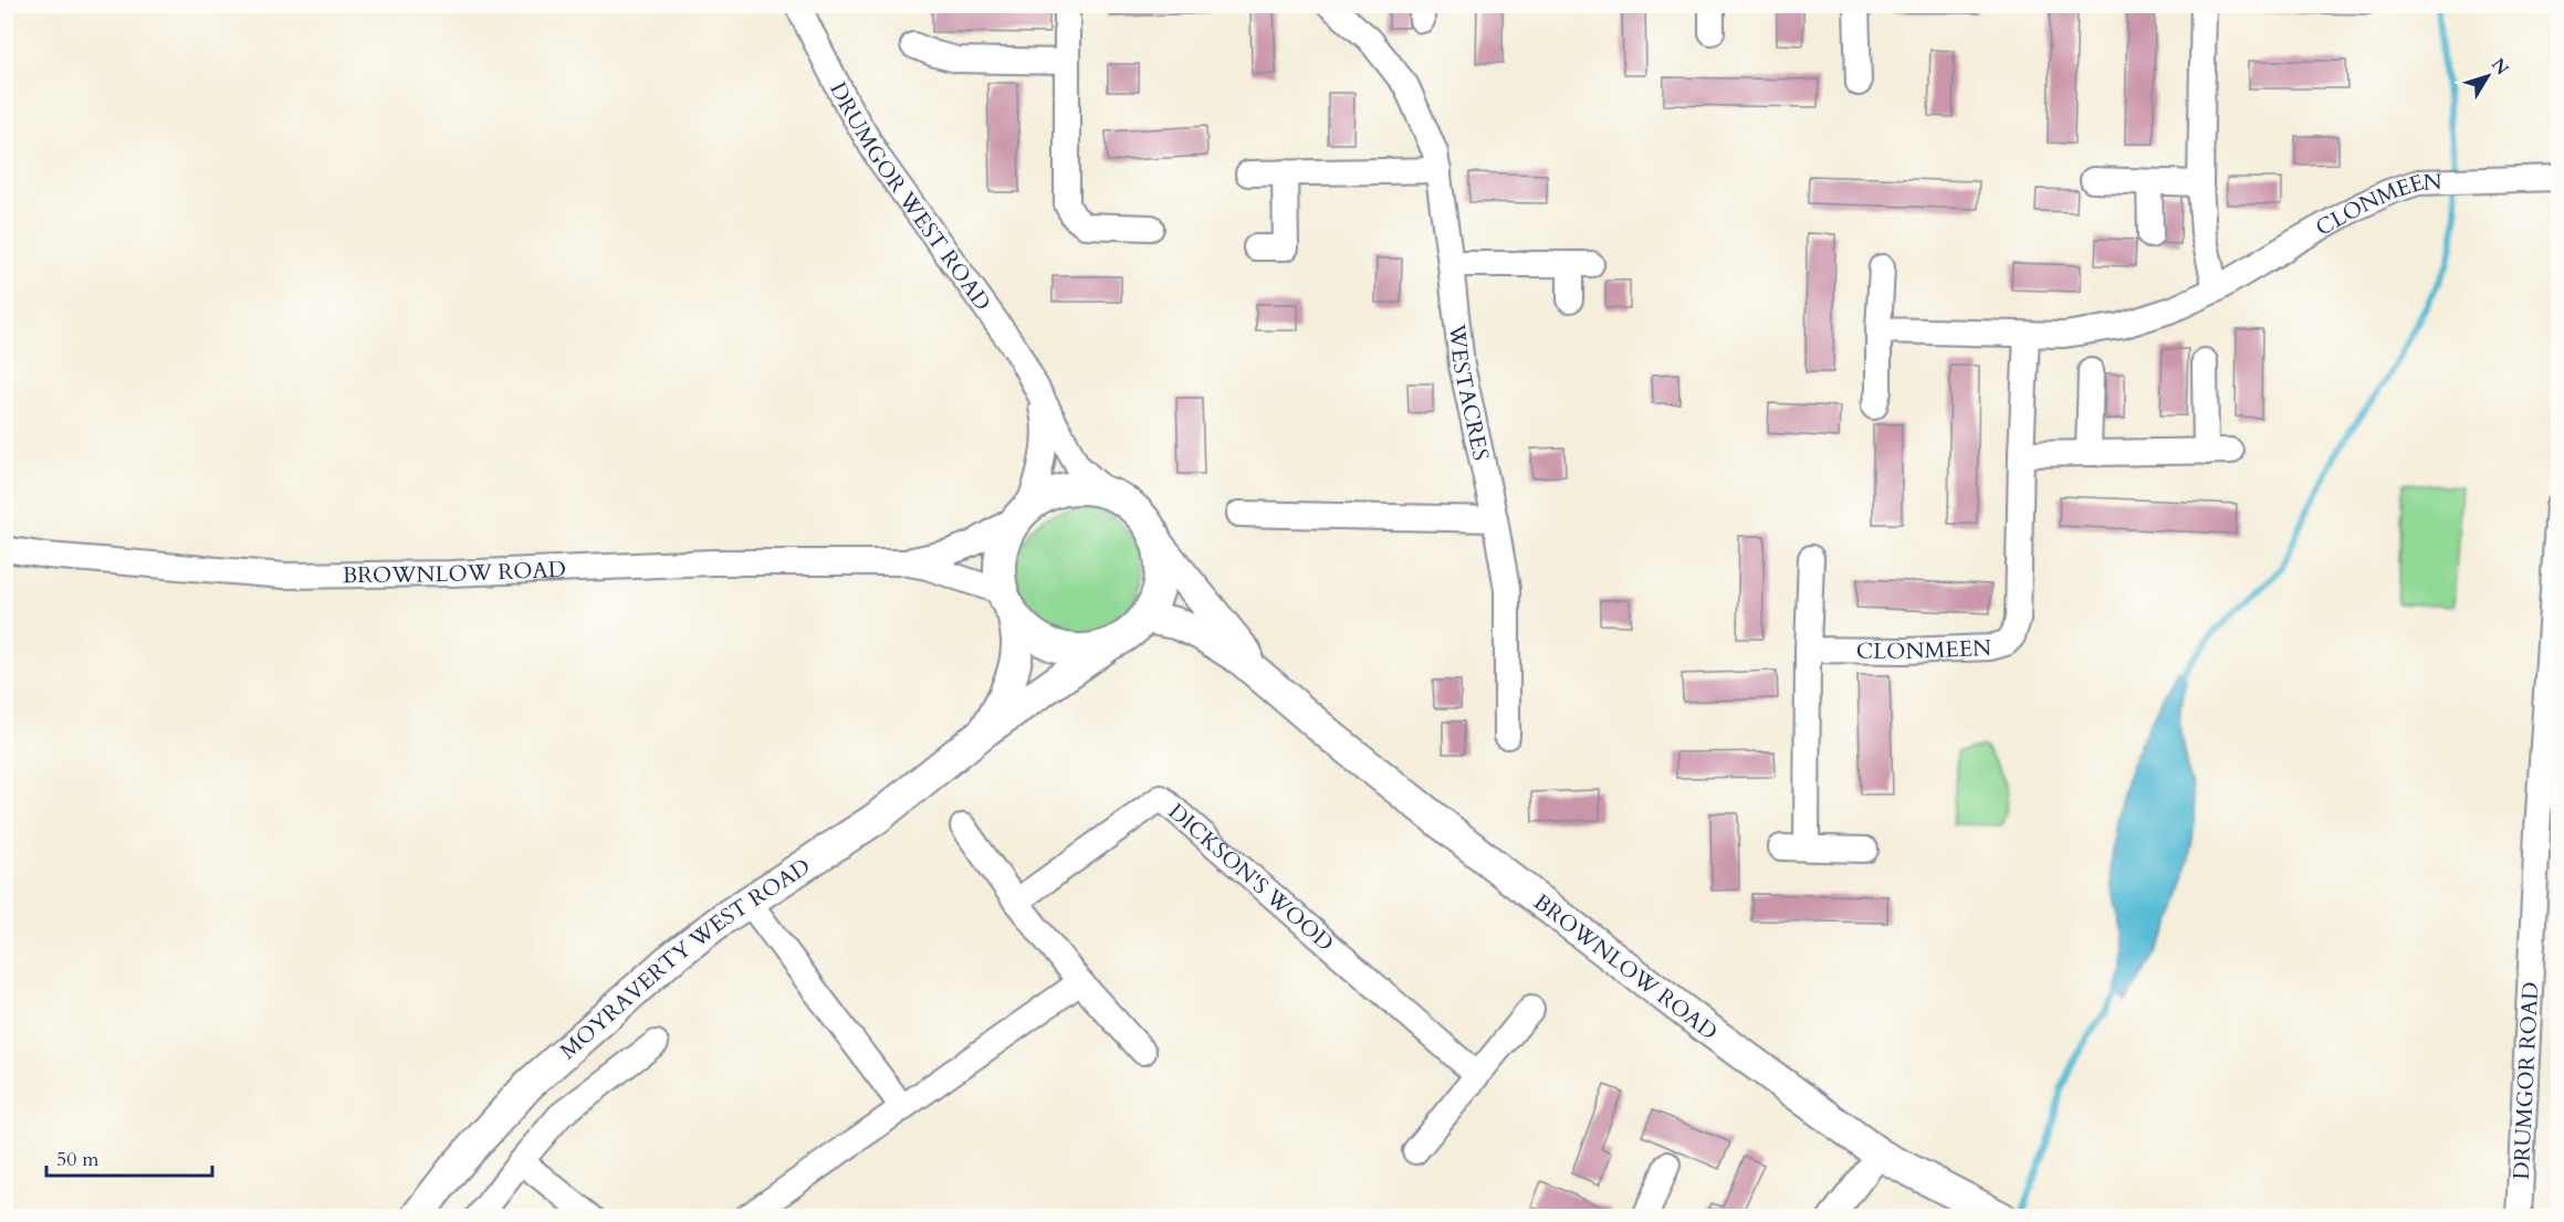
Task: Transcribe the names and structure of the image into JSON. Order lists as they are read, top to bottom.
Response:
{
  "streets": {
    "main road": ["BROWNLOW ROAD", "MOYRAVERTY WEST ROAD"],
    "street": [
      "DRUMGOR WEST ROAD",
      "CLONMEEN",
      "WESTACRES",
      "DICKSON'S WOOD",
      "DRUMGOR ROAD"
    ]
  },
  "crossings": [
    ["DRUMGOR WEST ROAD", "BROWNLOW ROAD"],
    ["DRUMGOR WEST ROAD", "MOYRAVERTY WEST ROAD"],
    ["BROWNLOW ROAD", "MOYRAVERTY WEST ROAD"]
  ],
  "scale_bar": "50 m",
  "north": "top right"
}
